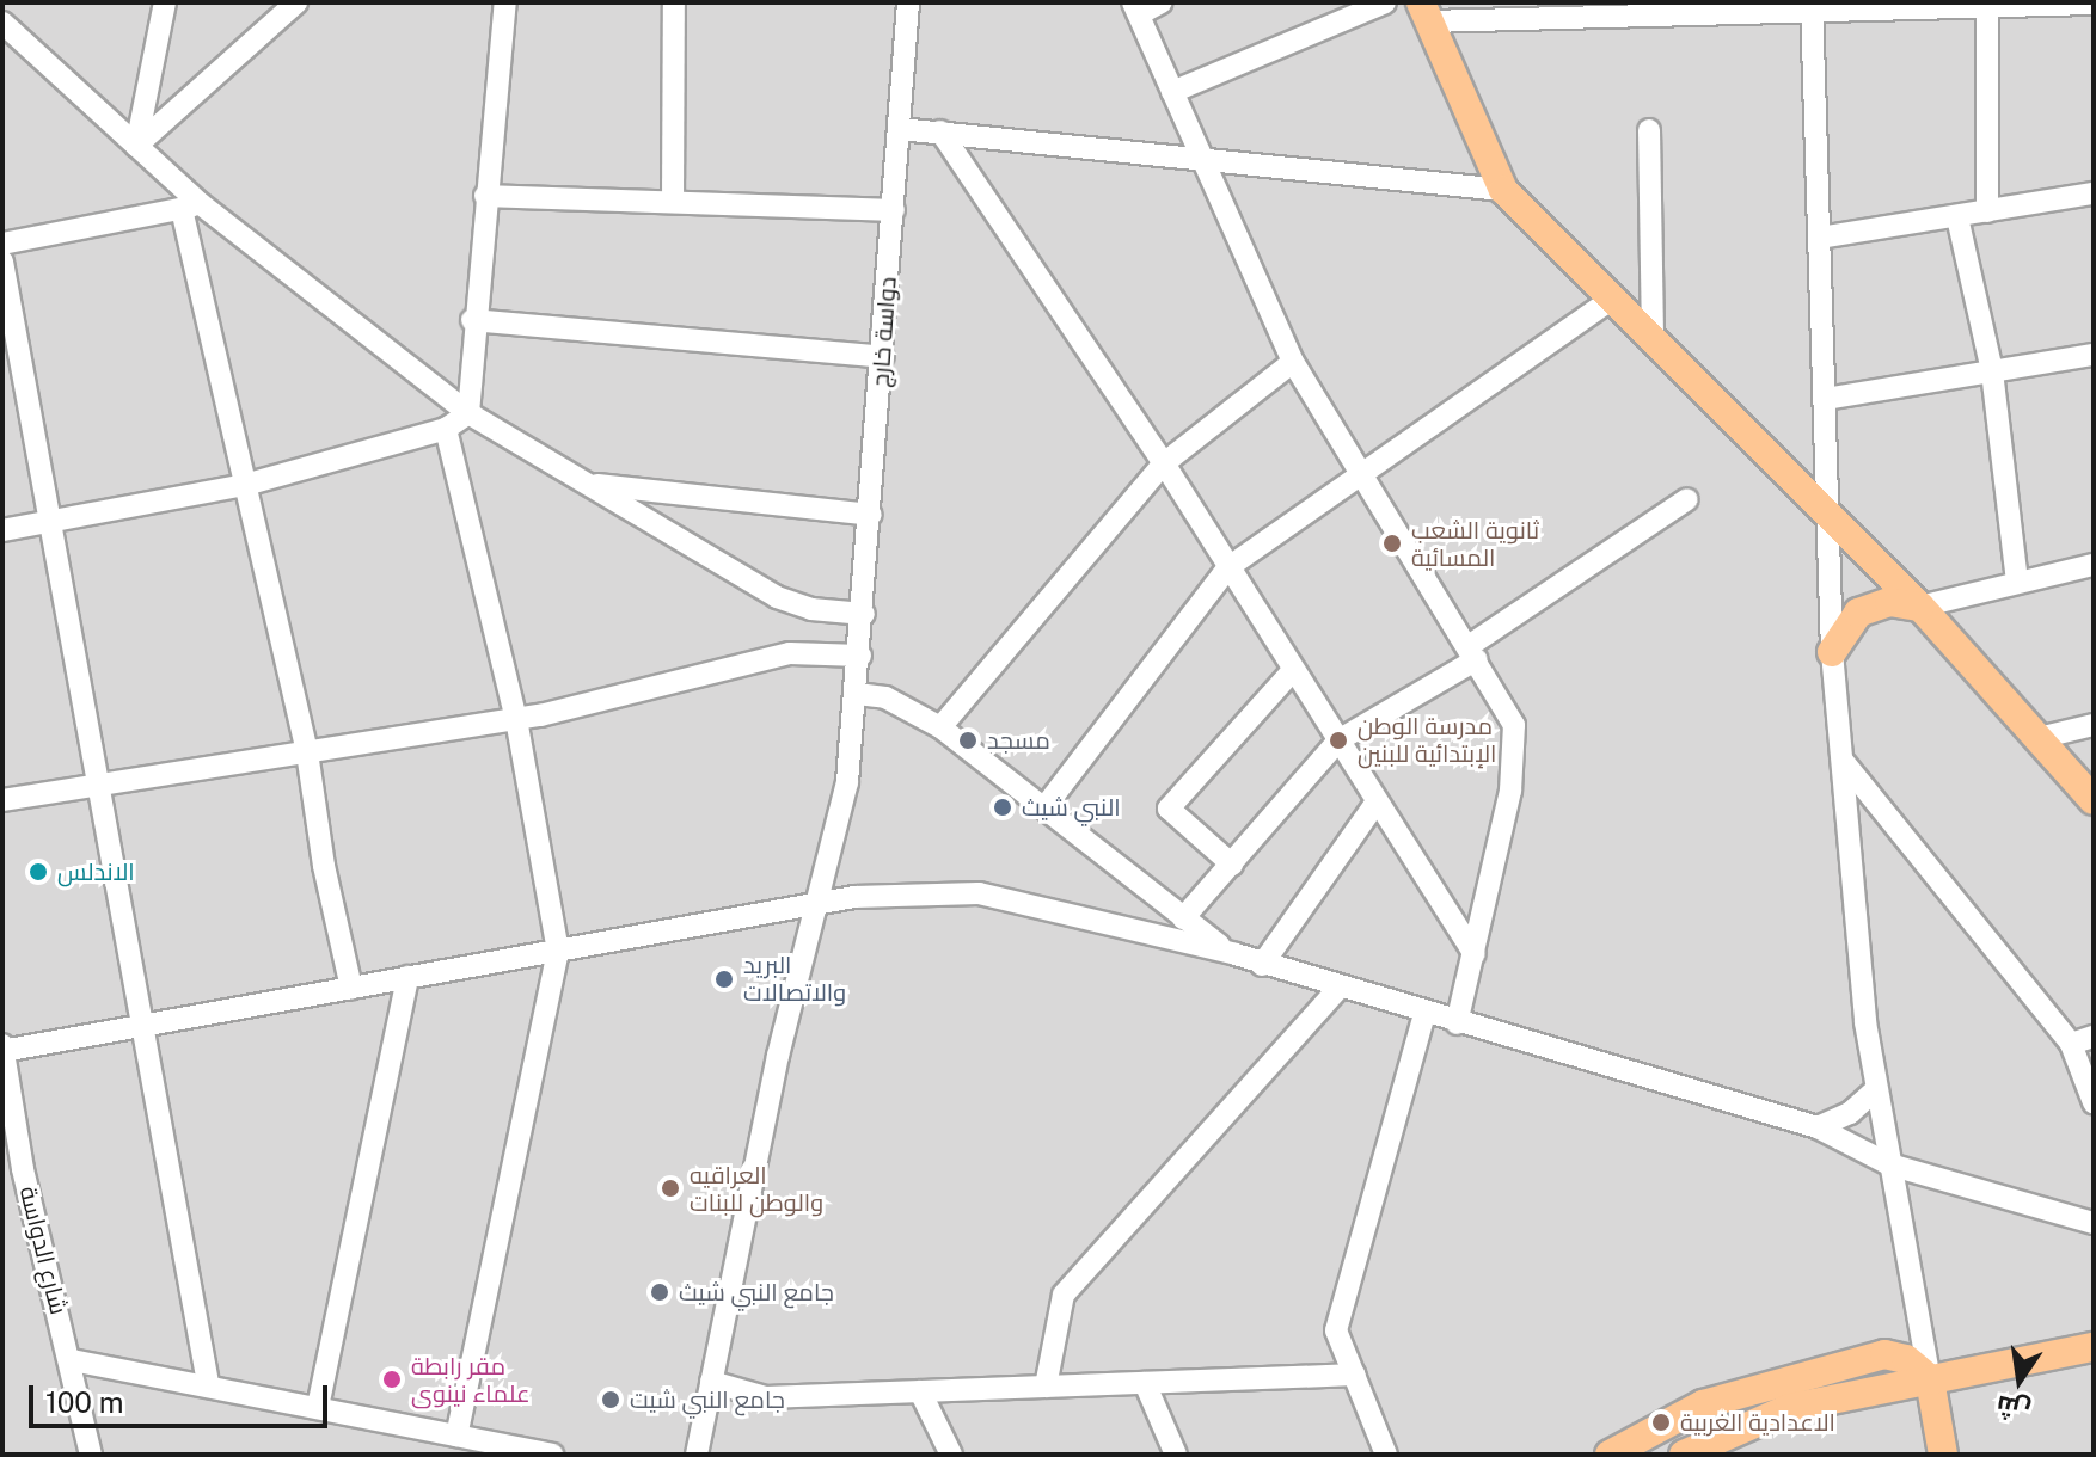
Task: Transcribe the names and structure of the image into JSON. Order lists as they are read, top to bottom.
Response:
{
  "streets": {
    "street": ["دواسة خارج", "شارع الدواسة"]
  },
  "places": [
    "ثانوية الشعب المسائية",
    "مسجد",
    "مدرسة الوطن الإبتدائية للبنين",
    "النبي شيث",
    "الاندلس",
    "البريد والاتصالات",
    "العراقيه والوطن للبنات",
    "جامع النبي شيث",
    "مقر رابطة علماء نينوى",
    "جامع النبي شيت",
    "الاعدادية الغربية"
  ],
  "scale_bar": "100 m",
  "north": "bottom"
}
